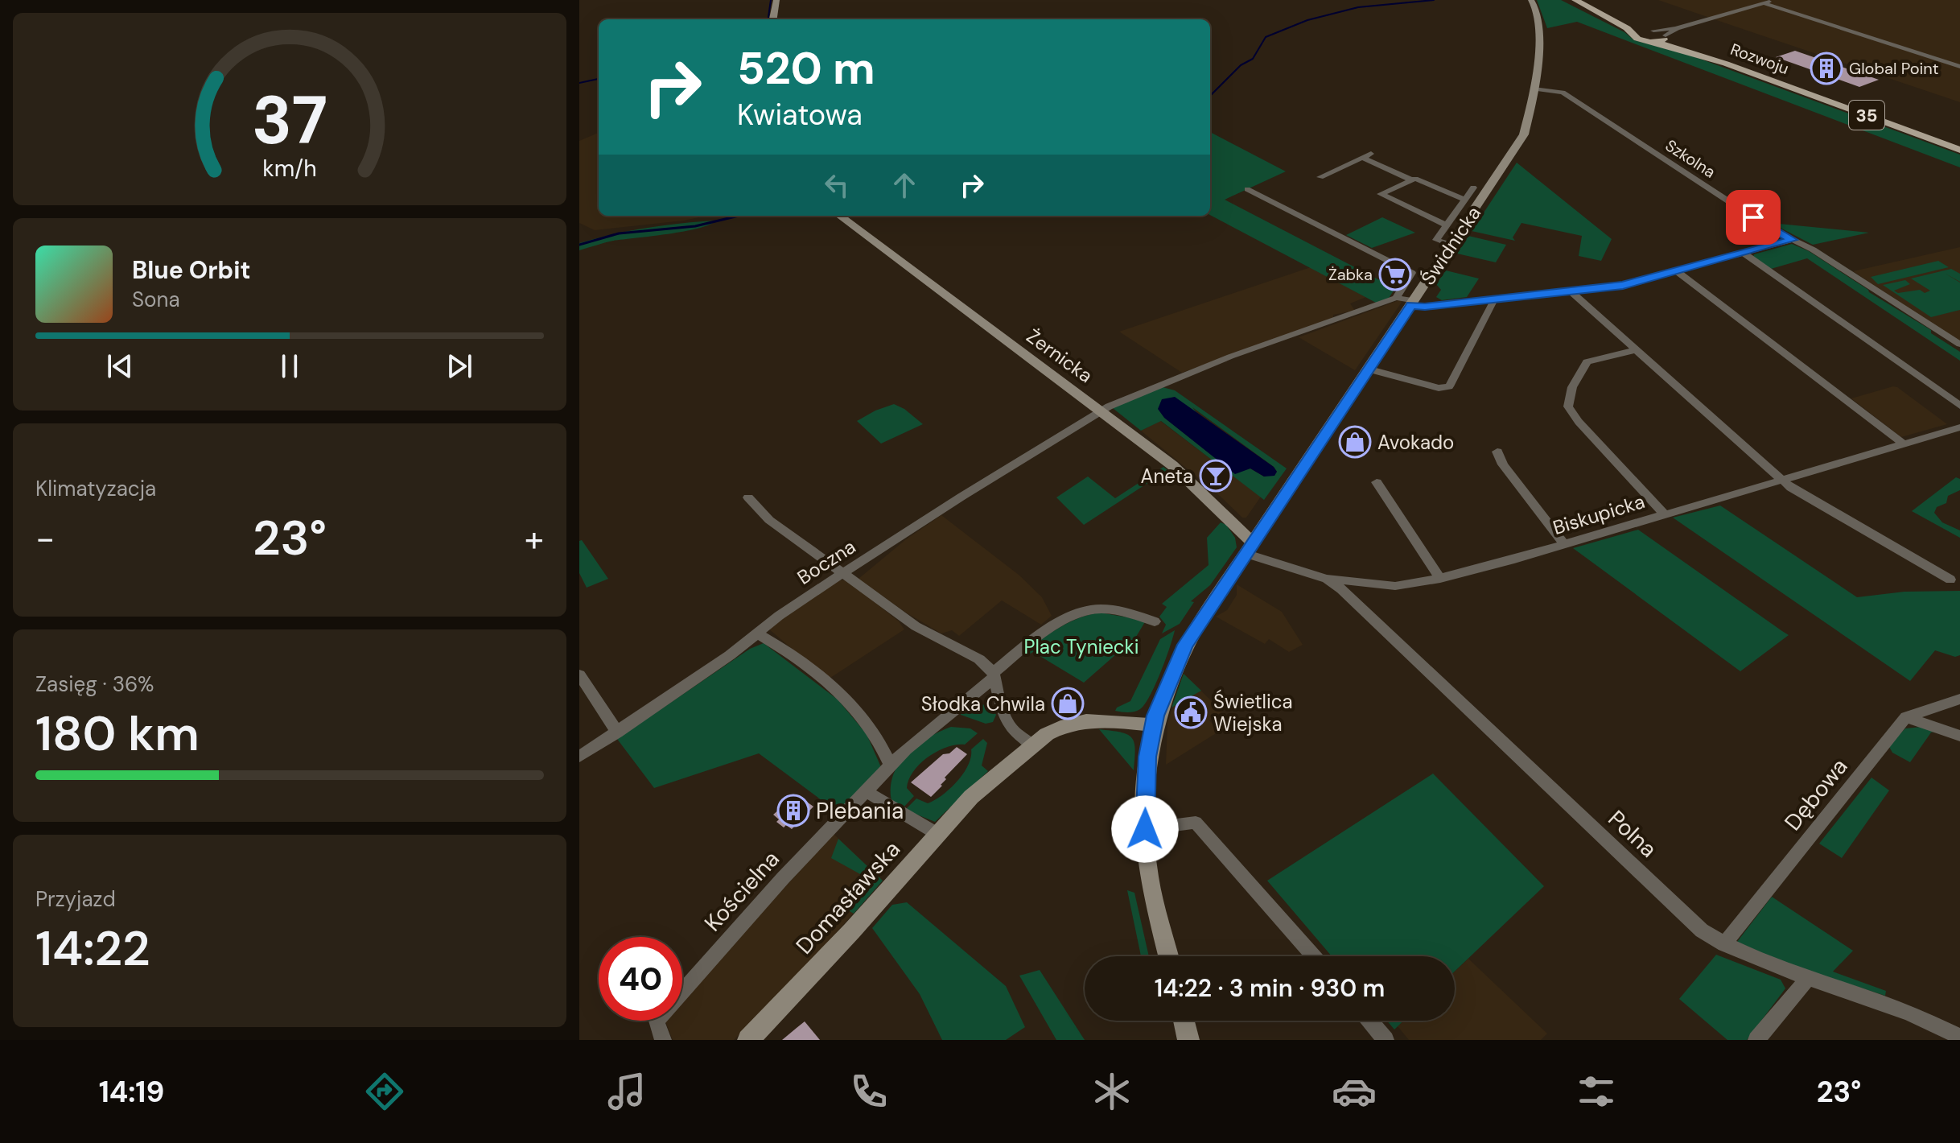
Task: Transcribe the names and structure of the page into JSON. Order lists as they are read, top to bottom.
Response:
{
  "streets": {
    "main road": ["Rozwoju", "35"],
    "street": [
      "Szkolna",
      "Świdnicka",
      "Żernicka",
      "Biskupicka",
      "Boczna",
      "Dębowa",
      "Polna",
      "Kościelna",
      "Domasławska"
    ]
  },
  "crossings": [
    ["Rozwoju", "35"],
    ["Szkolna", "Świdnicka"],
    ["Świdnicka", "Żernicka"],
    ["Świdnicka", "Biskupicka"],
    ["Świdnicka", "Domasławska"],
    ["Żernicka", "Biskupicka"],
    ["Żernicka", "Boczna"],
    ["Biskupicka", "Polna"],
    ["Dębowa", "Polna"]
  ],
  "parks": ["Plac Tyniecki"],
  "places": {
    "building": ["Global Point", "Plebania"],
    "supermarket": ["Żabka"],
    "shop": ["Avokado", "Słodka Chwila"],
    "bar": ["Aneta"],
    "public building": ["Świetlica Wiejska"]
  },
  "page": {
    "turn": ["520 m", "Kwiatowa"],
    "song": ["Blue Orbit", "Sona"],
    "tile": [
      "Klimatyzacja",
      ["Zasięg · 36%", "180 km"],
      ["Przyjazd", "14:22"]
    ],
    "heat": ["−", "23°", "+"],
    "limit": "40",
    "trip": "14:22 · 3 min · 930 m",
    "tabs": ["14:19", "23°"],
    "gauge": ["37", "km/h"]
  }
}
